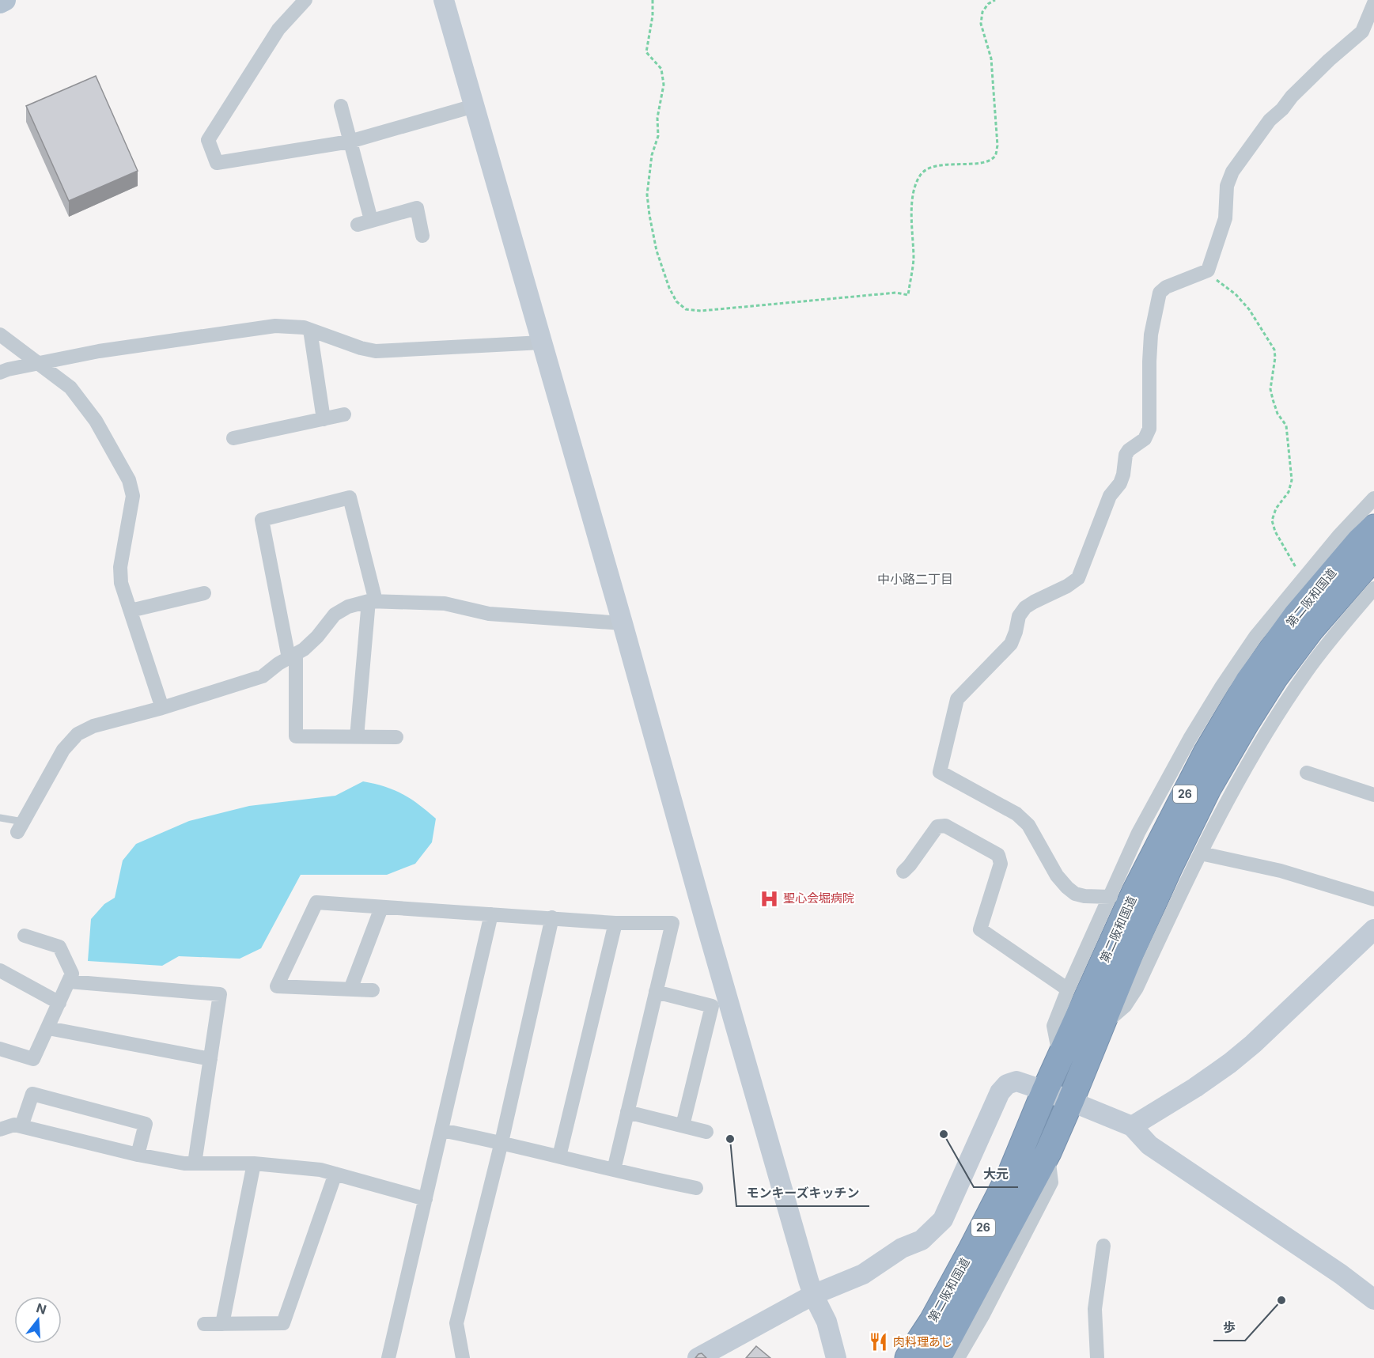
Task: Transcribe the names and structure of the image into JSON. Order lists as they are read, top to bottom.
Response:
{
  "streets": {
    "highway": ["第二阪和国道", "26"]
  },
  "districts": ["中小路二丁目"],
  "places": {
    "hospital": ["聖心会堀病院"],
    "other": ["大元", "モンキーズキッチン", "歩"],
    "restaurant": ["肉料理あじ"]
  },
  "north": "top"
}
